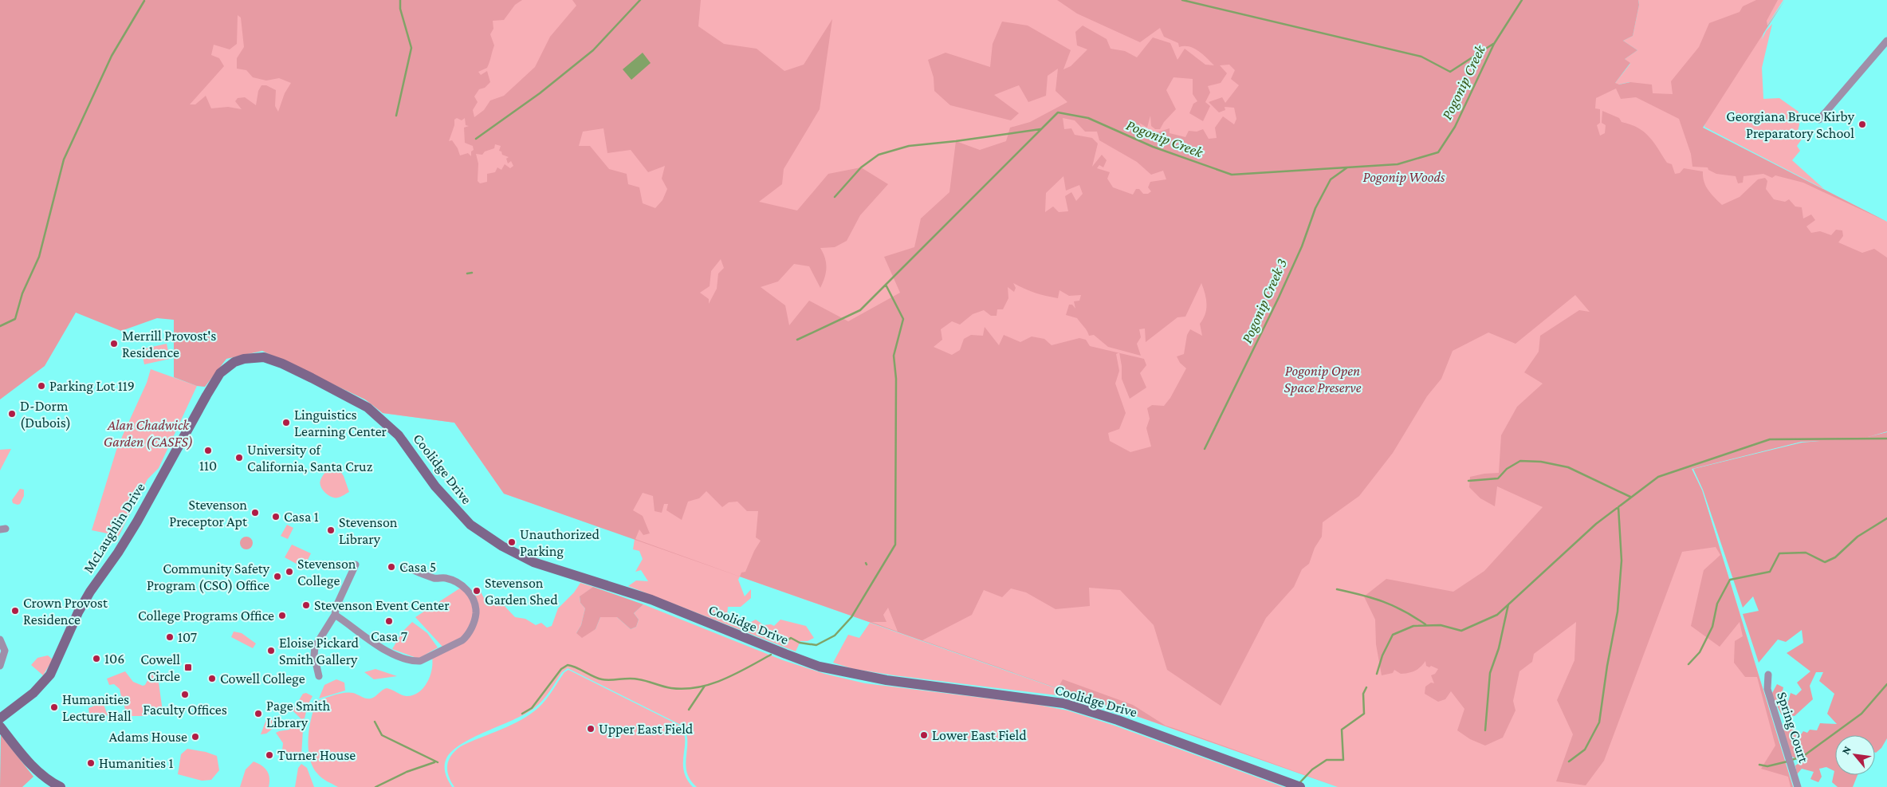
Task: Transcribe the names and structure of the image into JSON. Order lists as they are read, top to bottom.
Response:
{
  "streets": {
    "street": ["Coolidge Drive", "McLaughlin Drive", "Spring Court"]
  },
  "crossings": [
    ["Coolidge Drive", "McLaughlin Drive"]
  ],
  "water": ["Pogonip Creek", "Pogonip Creek 3"],
  "parks": ["Pogonip Woods", "Pogonip Open Space Preserve", "Alan Chadwick Garden (CASFS)"],
  "places": {
    "other": [
      "Georgiana Bruce Kirby Preparatory School",
      "Merrill Provost's Residence",
      "Parking Lot 119",
      "D-Dorm (Dubois)",
      "Linguistics Learning Center",
      "110",
      "University of California, Santa Cruz",
      "Stevenson Preceptor Apt",
      "Casa 1",
      "Stevenson Library",
      "Unauthorized Parking",
      "Casa 5",
      "Stevenson College",
      "Community Safety Program (CSO) Office",
      "Stevenson Garden Shed",
      "Stevenson Event Center",
      "Crown Provost Residence",
      "College Programs Office",
      "Casa 7",
      "107",
      "Eloise Pickard Smith Gallery",
      "106",
      "Cowell College",
      "Faculty Offices",
      "Humanities Lecture Hall",
      "Page Smith Library",
      "Upper East Field",
      "Lower East Field",
      "Adams House",
      "Turner House",
      "Humanities 1"
    ],
    "transit": ["Cowell Circle"]
  },
  "north": "top left"
}
